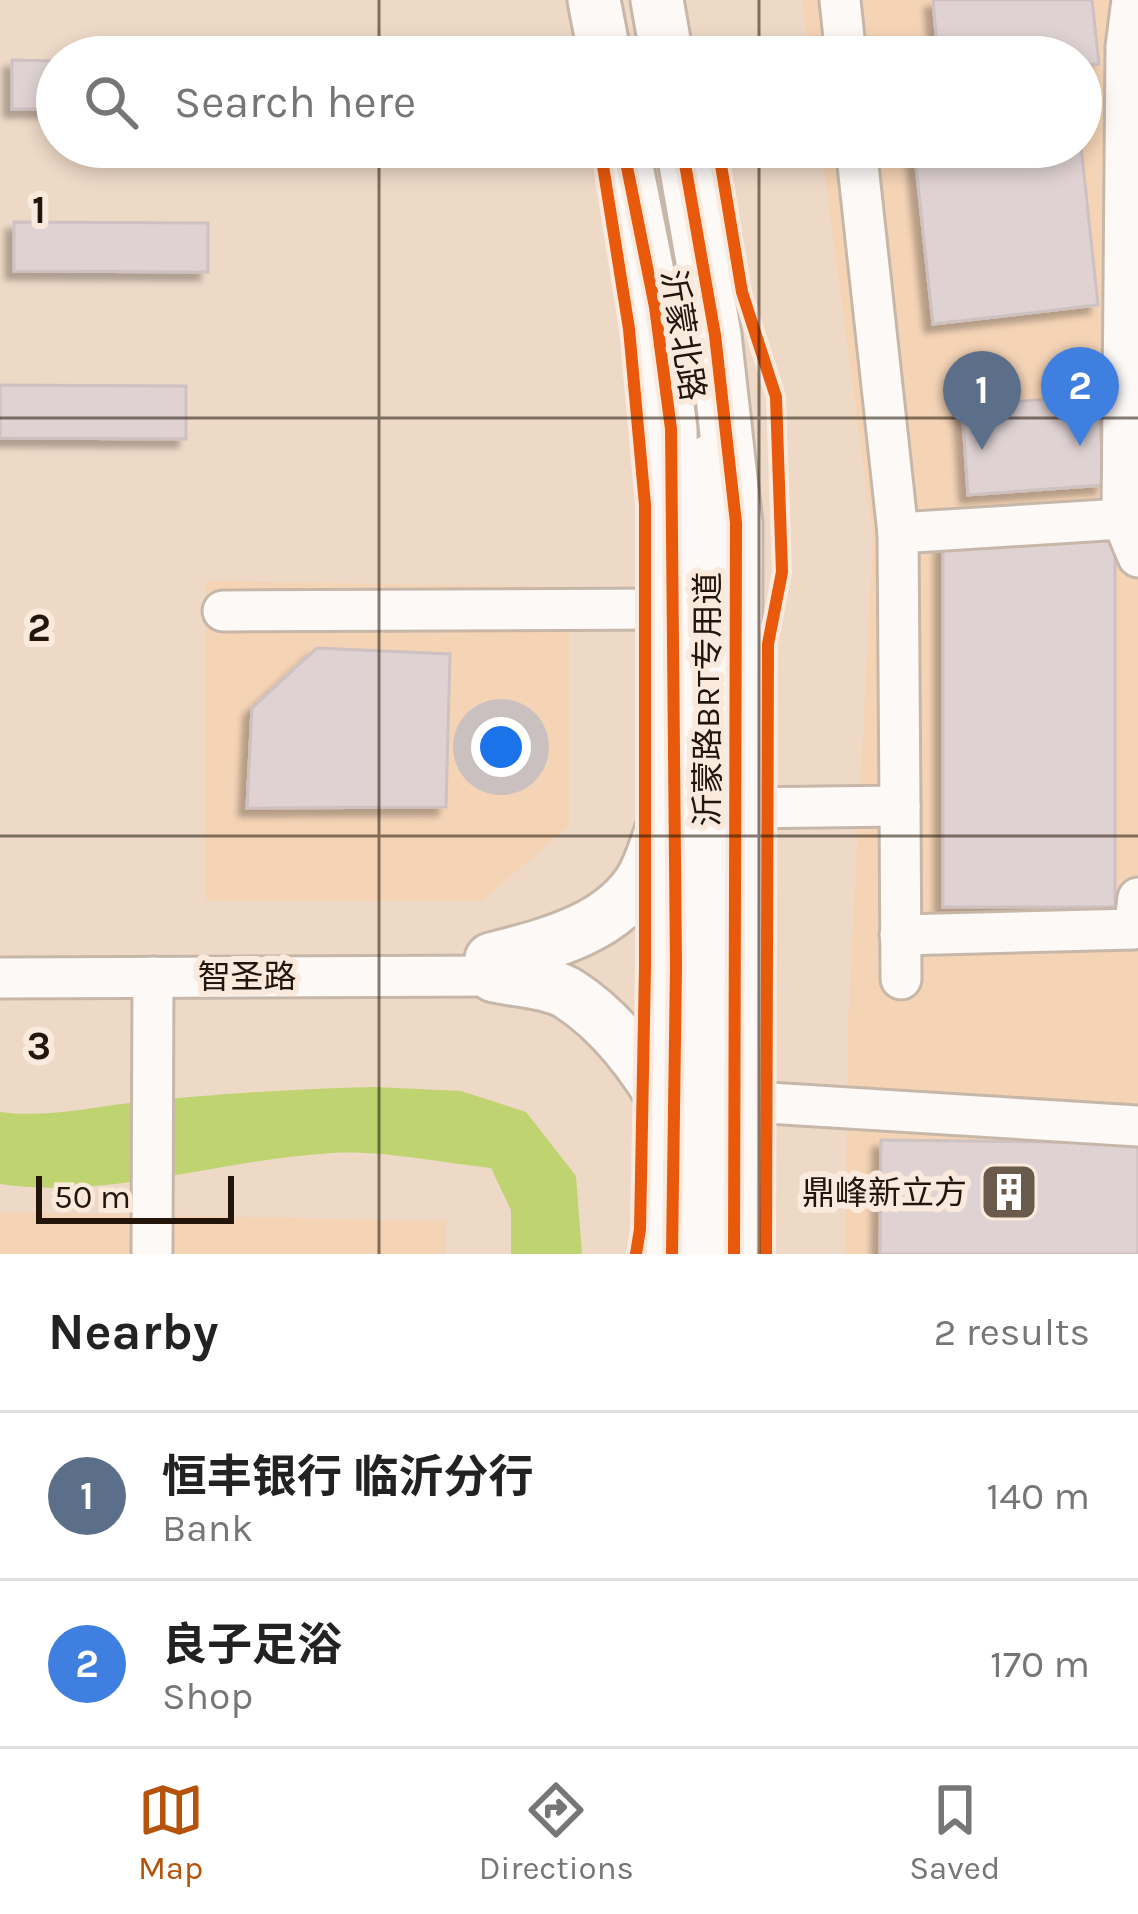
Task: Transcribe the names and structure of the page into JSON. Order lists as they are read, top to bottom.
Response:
{
  "streets": {
    "main road": ["沂蒙北路"],
    "street": ["沂蒙路BRT专用道", "智圣路"]
  },
  "places": {
    "building": ["鼎峰新立方"]
  },
  "scale_bar": "50 m",
  "page": {
    "search": "Search here",
    "pins": ["2", "1"],
    "scale": "50 m",
    "heading": ["Nearby", "2 results"],
    "list": [
      {
        "mark": "1",
        "name": "恒丰银行 临沂分行",
        "note": "Bank",
        "value": "140 m"
      },
      {
        "mark": "2",
        "name": "良子足浴",
        "note": "Shop",
        "value": "170 m"
      }
    ],
    "nav": ["Map", "Directions", "Saved"]
  },
  "grid": {
    "rows": ["1", "2", "3"]
  }
}
